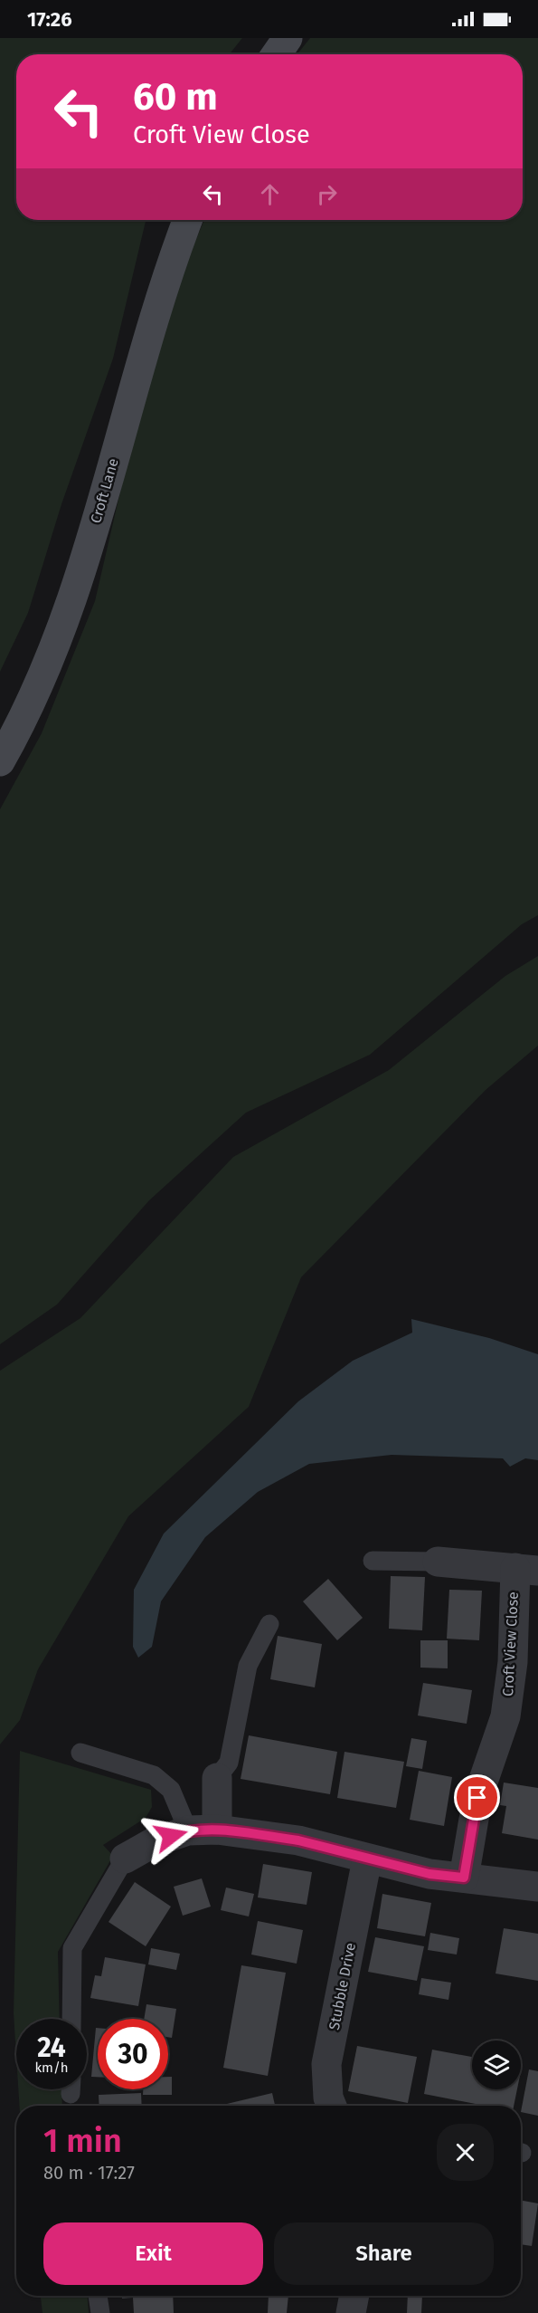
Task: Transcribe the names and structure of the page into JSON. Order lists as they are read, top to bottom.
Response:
{
  "streets": {
    "street": ["Croft Lane", "Croft View Close", "Stubble Drive"]
  },
  "page": {
    "status": "17:26",
    "turn": ["60 m", "Croft View Close"],
    "speed": "24 km/h",
    "limit": "30",
    "heading": ["1 min", "80 m · 17:27"],
    "buttons": ["Exit", "Share"]
  }
}
